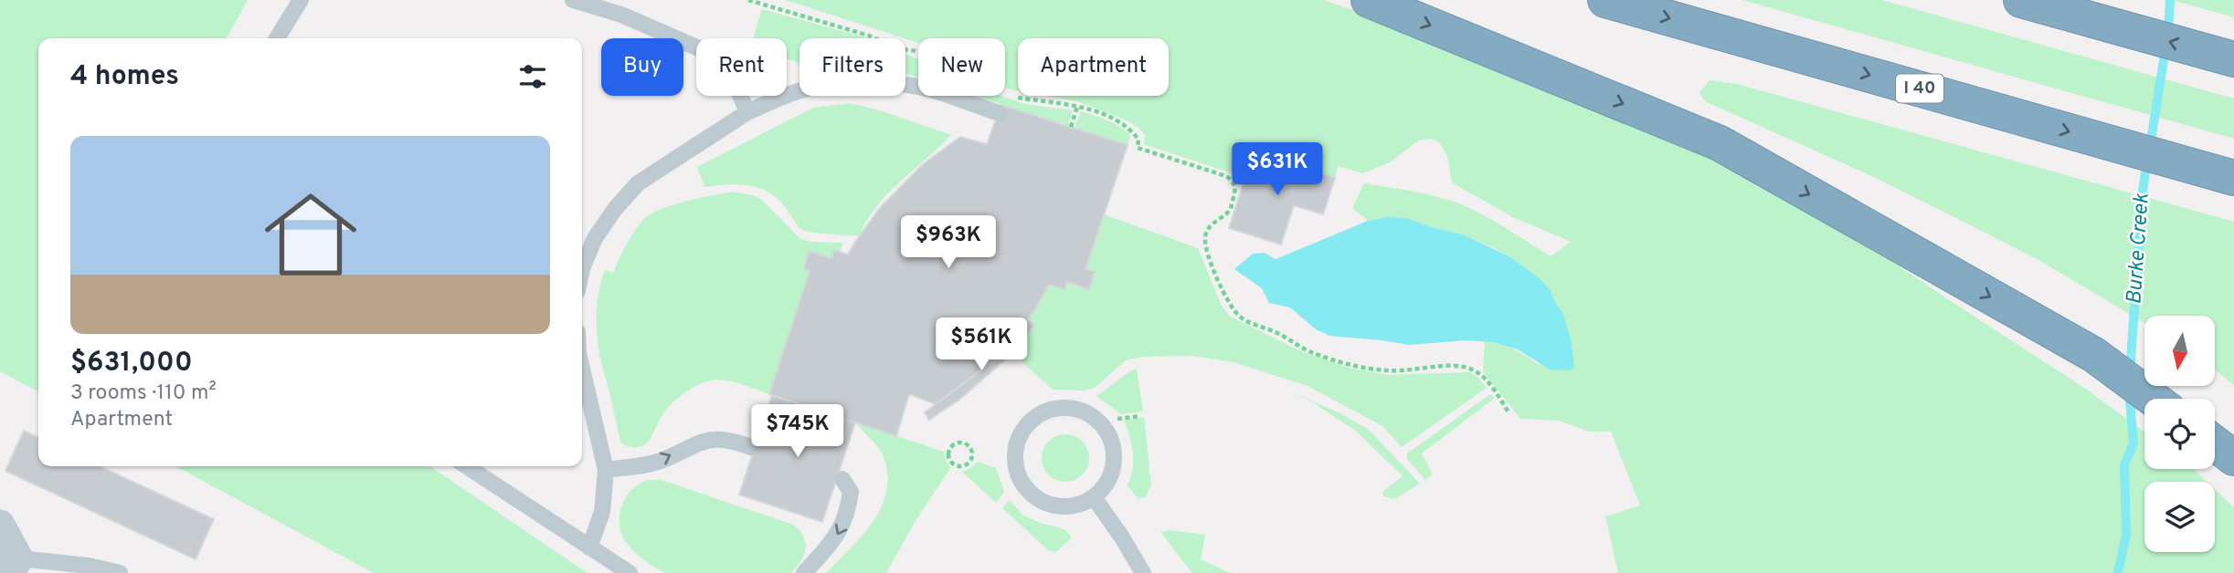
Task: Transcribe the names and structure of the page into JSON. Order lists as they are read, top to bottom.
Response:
{
  "streets": {
    "highway": ["I 40"]
  },
  "water": ["Burke Creek"],
  "north": "bottom",
  "page": {
    "chip": [
      "Buy",
      "Rent",
      "Filters",
      "New",
      "Apartment"
    ],
    "heading": "4 homes",
    "list": [
      {
        "name": "$631,000",
        "note": "3 rooms · 110 m² · Apartment"
      }
    ],
    "price": [
      "$631K",
      "$963K",
      "$561K",
      "$745K"
    ]
  }
}
